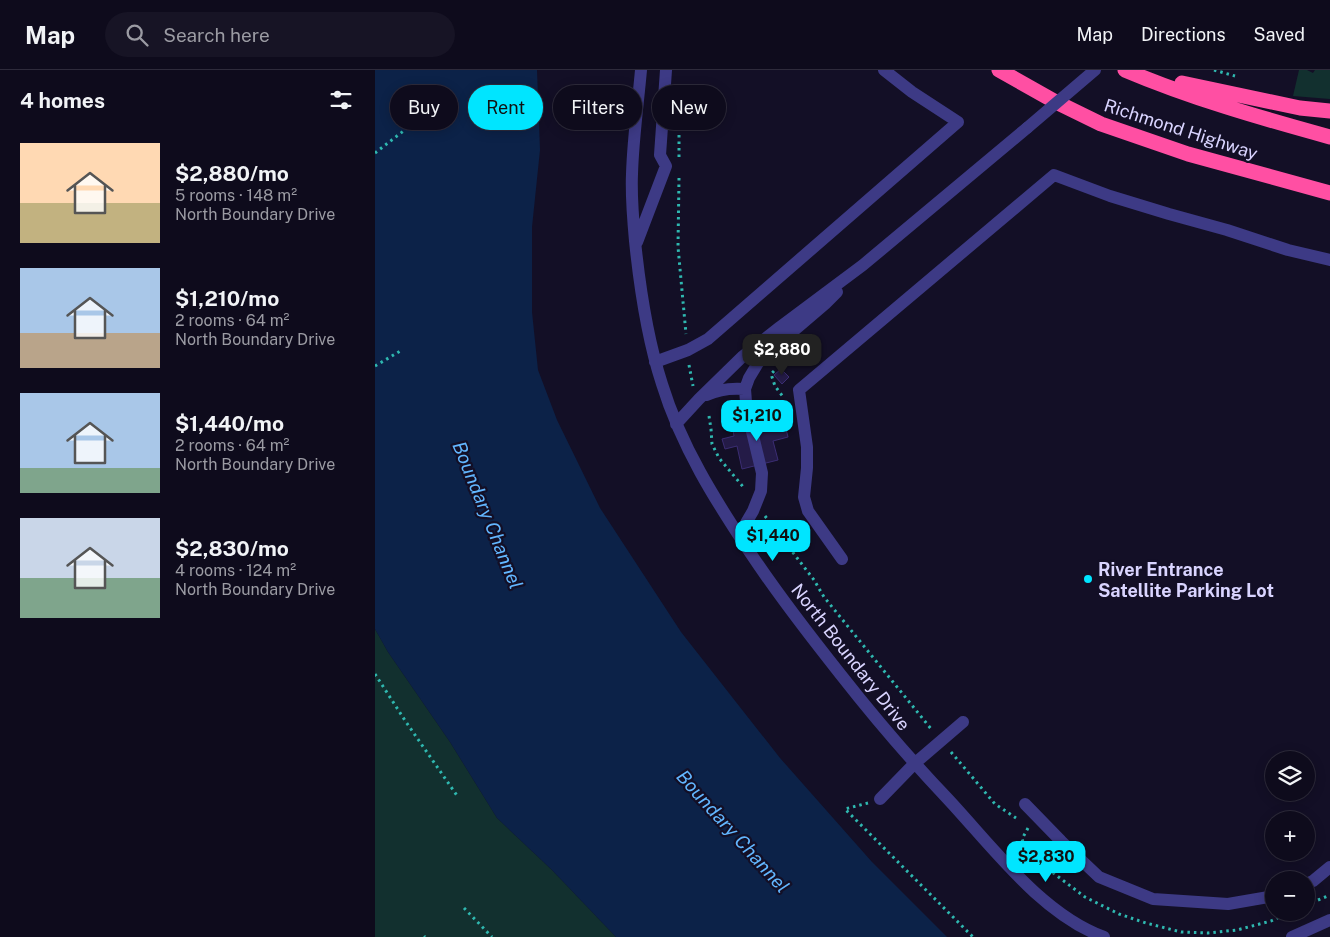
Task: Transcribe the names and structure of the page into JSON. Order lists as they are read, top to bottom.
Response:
{
  "streets": {
    "highway": ["Richmond Highway"],
    "street": ["North Boundary Drive"]
  },
  "water": ["Boundary Channel"],
  "places": ["River Entrance Satellite Parking Lot"],
  "page": {
    "header": "Map",
    "search": "Search here",
    "nav": ["Map", "Directions", "Saved"],
    "heading": "4 homes",
    "chip": [
      "Buy",
      "Rent",
      "Filters",
      "New"
    ],
    "list": [
      {
        "name": "$2,880/mo",
        "note": "5 rooms · 148 m² · North Boundary Drive"
      },
      {
        "name": "$1,210/mo",
        "note": "2 rooms · 64 m² · North Boundary Drive"
      },
      {
        "name": "$1,440/mo",
        "note": "2 rooms · 64 m² · North Boundary Drive"
      },
      {
        "name": "$2,830/mo",
        "note": "4 rooms · 124 m² · North Boundary Drive"
      }
    ],
    "price": [
      "$2,880",
      "$1,210",
      "$1,440",
      "$2,830"
    ],
    "map_buttons": ["+", "−"]
  }
}
